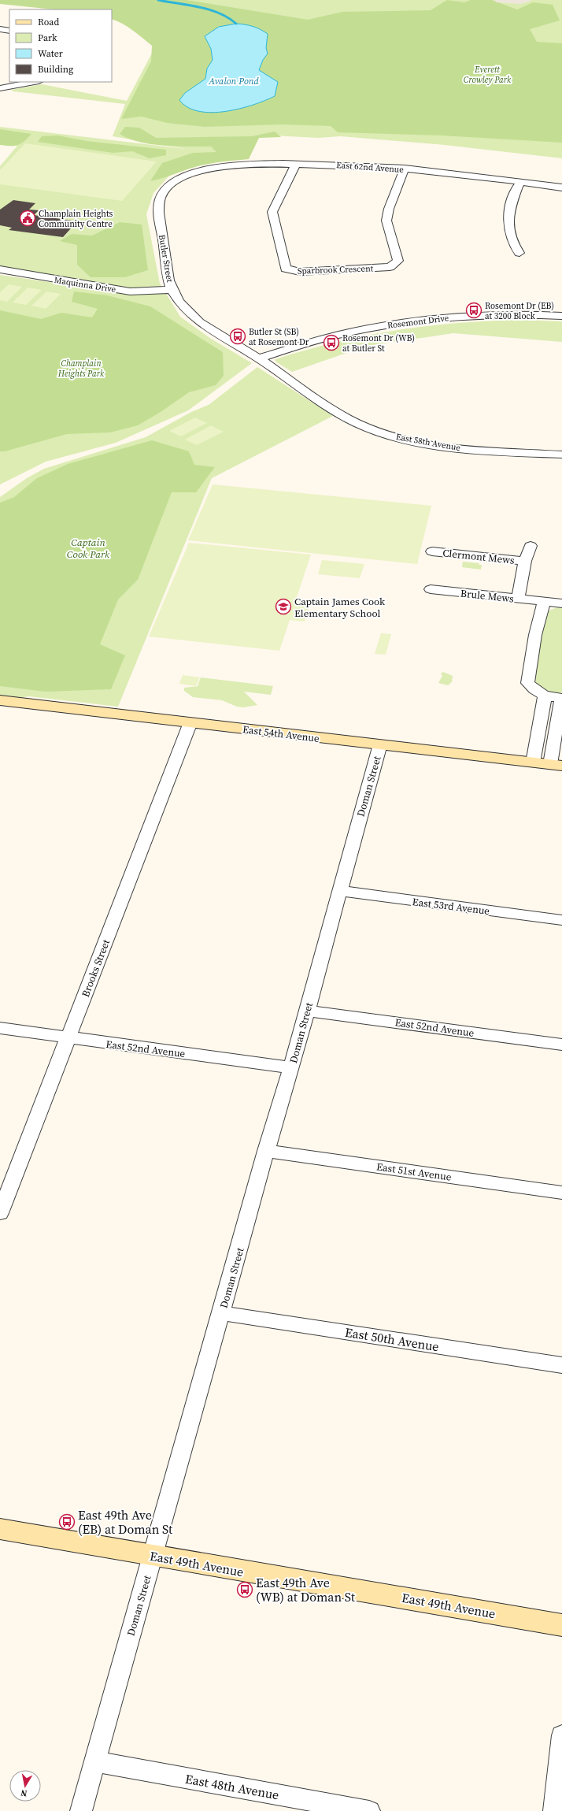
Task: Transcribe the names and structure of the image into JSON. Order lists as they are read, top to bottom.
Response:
{
  "streets": {
    "street": [
      "East 62nd Avenue",
      "Butler Street",
      "Sparbrook Crescent",
      "Maquinna Drive",
      "Rosemont Drive",
      "East 58th Avenue",
      "Clermont Mews",
      "Brule Mews",
      "East 54th Avenue",
      "Doman Street",
      "East 53rd Avenue",
      "Brooks Street",
      "East 52nd Avenue",
      "East 51st Avenue",
      "East 50th Avenue",
      "East 49th Avenue",
      "East 48th Avenue"
    ]
  },
  "crossings": [
    ["East 62nd Avenue", "Butler Street"],
    ["East 62nd Avenue", "Sparbrook Crescent"],
    ["Butler Street", "Maquinna Drive"],
    ["Butler Street", "Rosemont Drive"],
    ["Butler Street", "East 58th Avenue"],
    ["Rosemont Drive", "East 58th Avenue"],
    ["East 54th Avenue", "Doman Street"],
    ["East 54th Avenue", "Brooks Street"],
    ["Doman Street", "East 53rd Avenue"],
    ["Doman Street", "East 52nd Avenue"],
    ["Doman Street", "East 51st Avenue"],
    ["Doman Street", "East 50th Avenue"],
    ["Doman Street", "East 49th Avenue"],
    ["Doman Street", "East 48th Avenue"],
    ["Brooks Street", "East 52nd Avenue"]
  ],
  "water": ["Avalon Pond"],
  "parks": ["Everett Crowley Park", "Champlain Heights Park", "Captain Cook Park"],
  "places": {
    "public building": ["Champlain Heights Community Centre"],
    "bus stop": [
      "Rosemont Dr (EB) at 3200 Block",
      "Butler St (SB) at Rosemont Dr",
      "Rosemont Dr (WB) at Butler St",
      "East 49th Ave (EB) at Doman St",
      "East 49th Ave (WB) at Doman St"
    ],
    "school or university": ["Captain James Cook Elementary School"]
  },
  "legend": [
    "Road",
    "Park",
    "Water",
    "Building"
  ],
  "north": "bottom"
}
